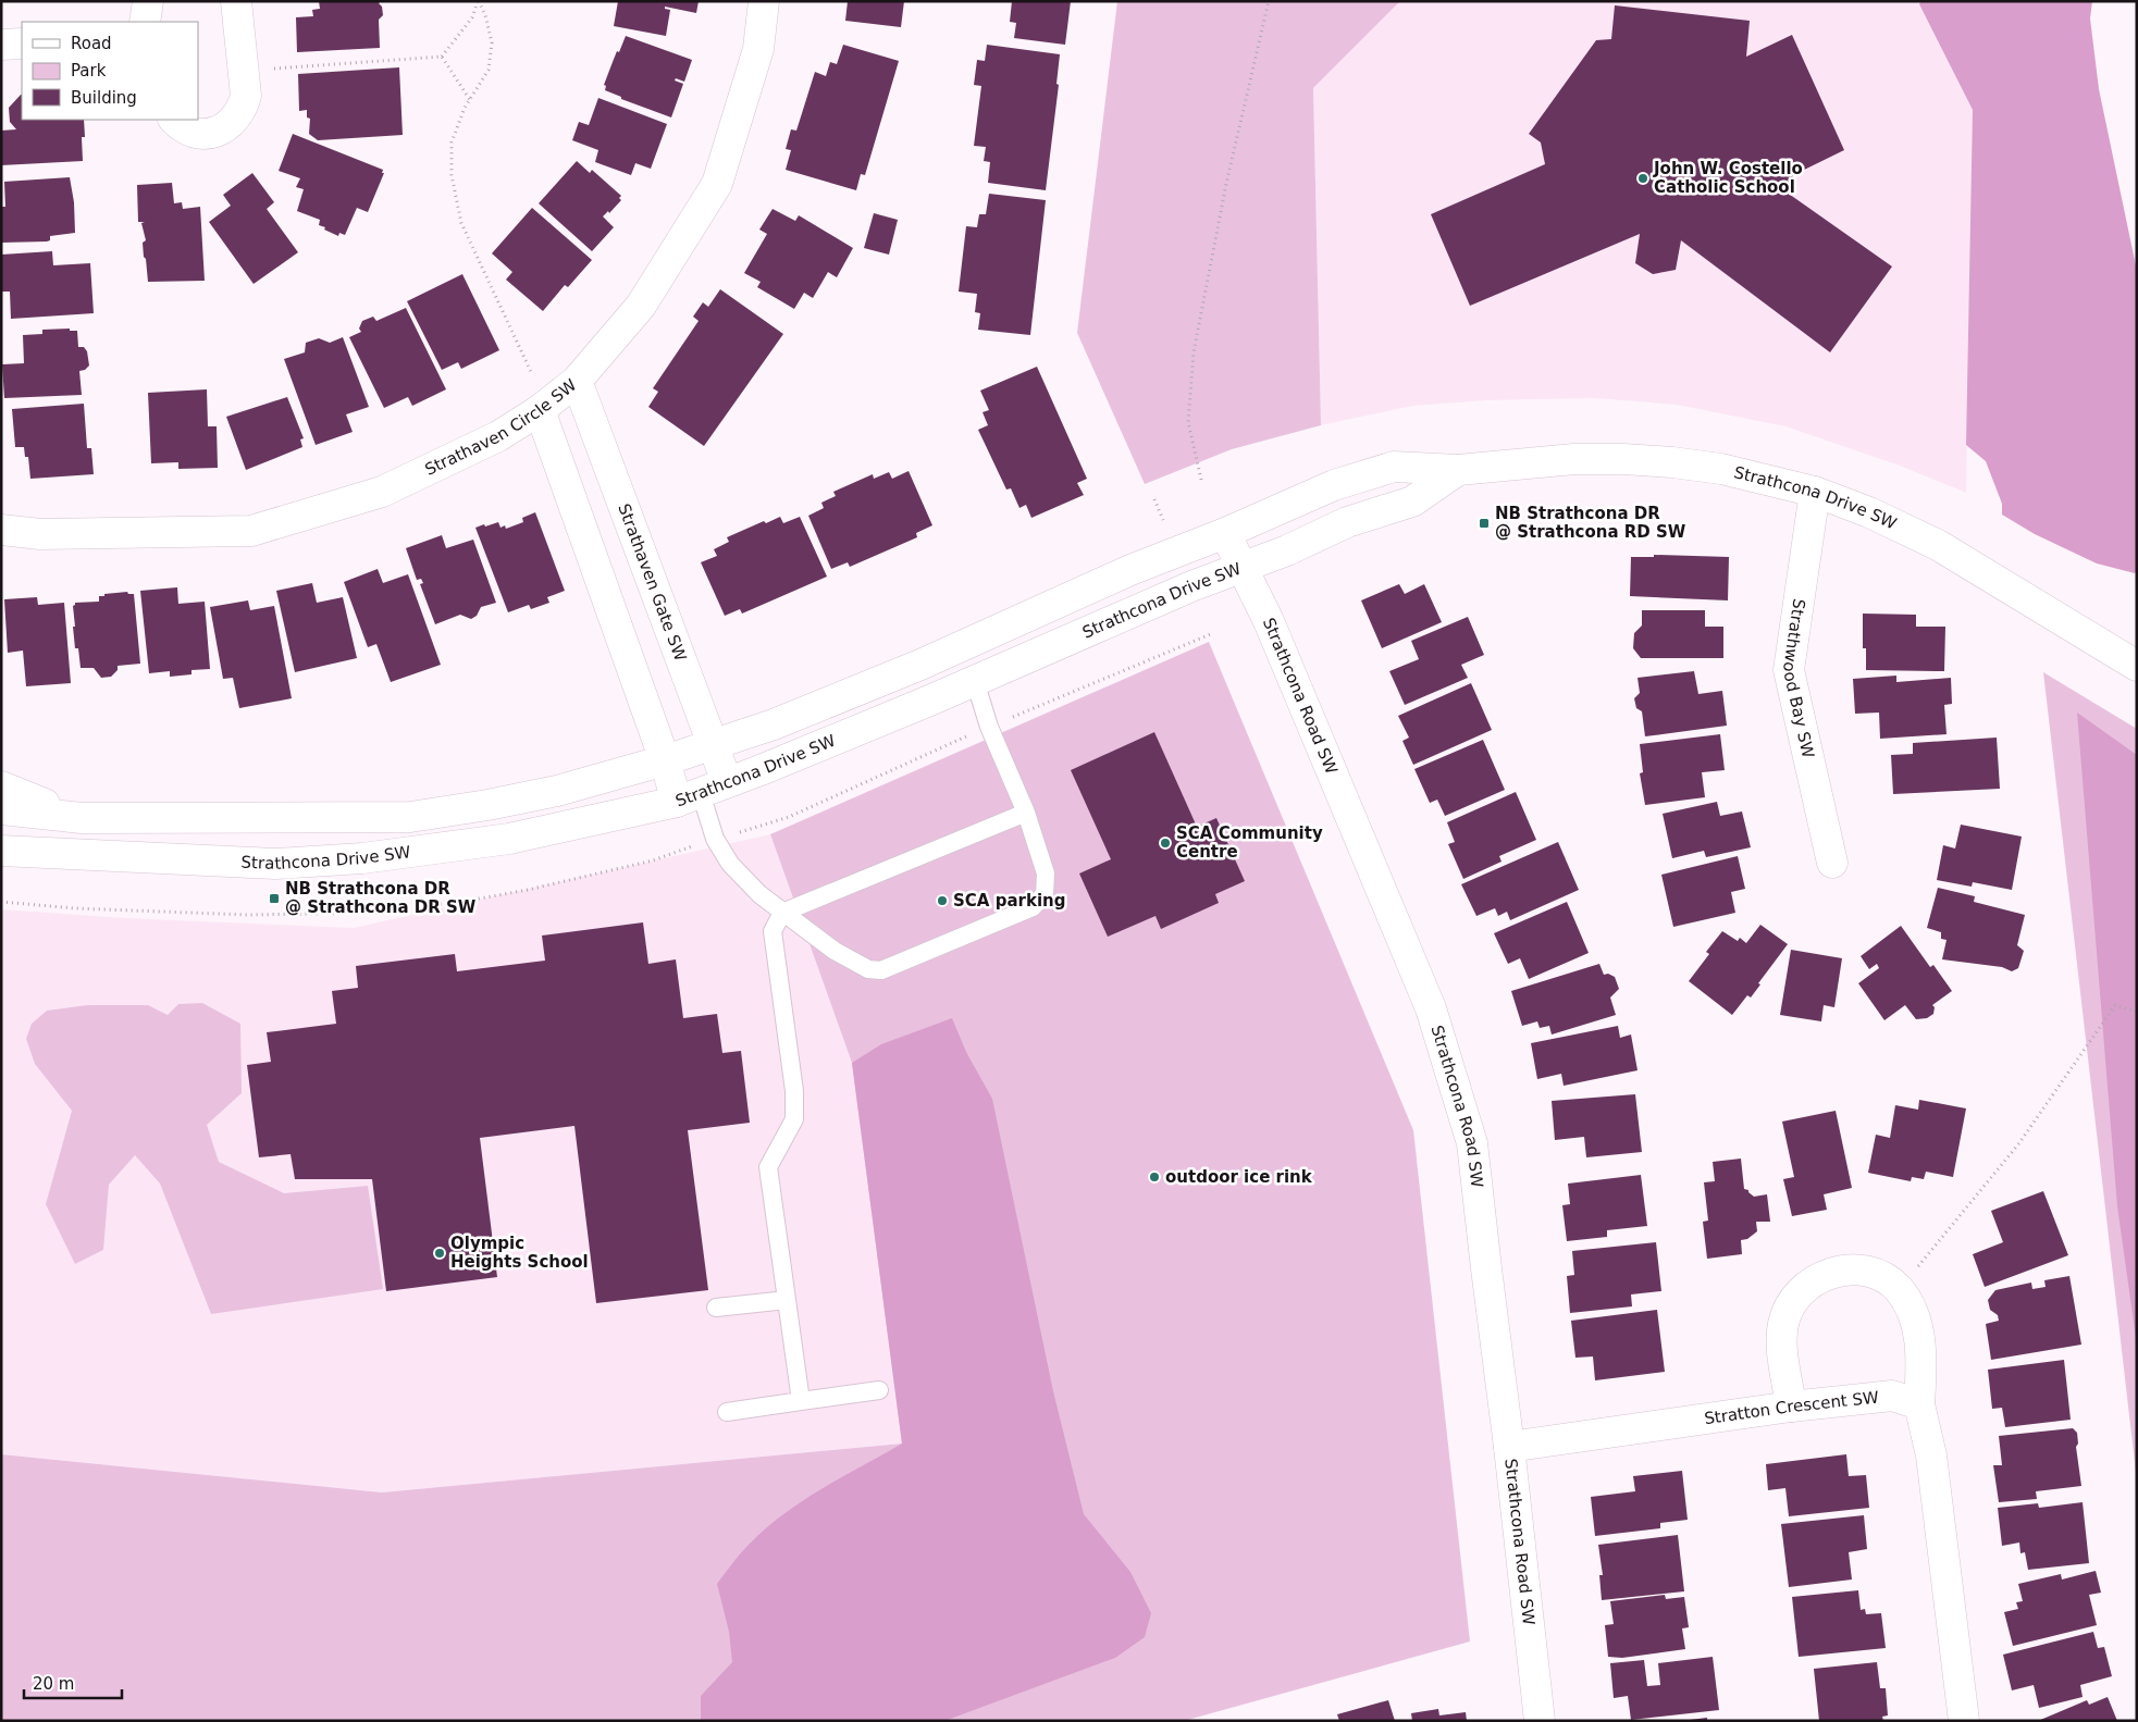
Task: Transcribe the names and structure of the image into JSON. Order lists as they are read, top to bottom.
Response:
{
  "streets": {
    "street": [
      "Strathaven Circle SW",
      "Strathcona Drive SW",
      "Strathaven Gate SW",
      "Strathwood Bay SW",
      "Strathcona Road SW",
      "Stratton Crescent SW"
    ]
  },
  "crossings": [
    ["Strathaven Circle SW", "Strathaven Gate SW"],
    ["Strathcona Drive SW", "Strathaven Gate SW"],
    ["Strathcona Drive SW", "Strathwood Bay SW"],
    ["Strathcona Drive SW", "Strathcona Road SW"],
    ["Strathcona Road SW", "Stratton Crescent SW"]
  ],
  "places": {
    "other": [
      "John W. Costello Catholic School",
      "SCA Community Centre",
      "SCA parking",
      "outdoor ice rink",
      "Olympic Heights School"
    ],
    "transit": ["NB Strathcona DR @ Strathcona RD SW", "NB Strathcona DR @ Strathcona DR SW"]
  },
  "legend": ["Road", "Park", "Building"],
  "scale_bar": "20 m"
}
